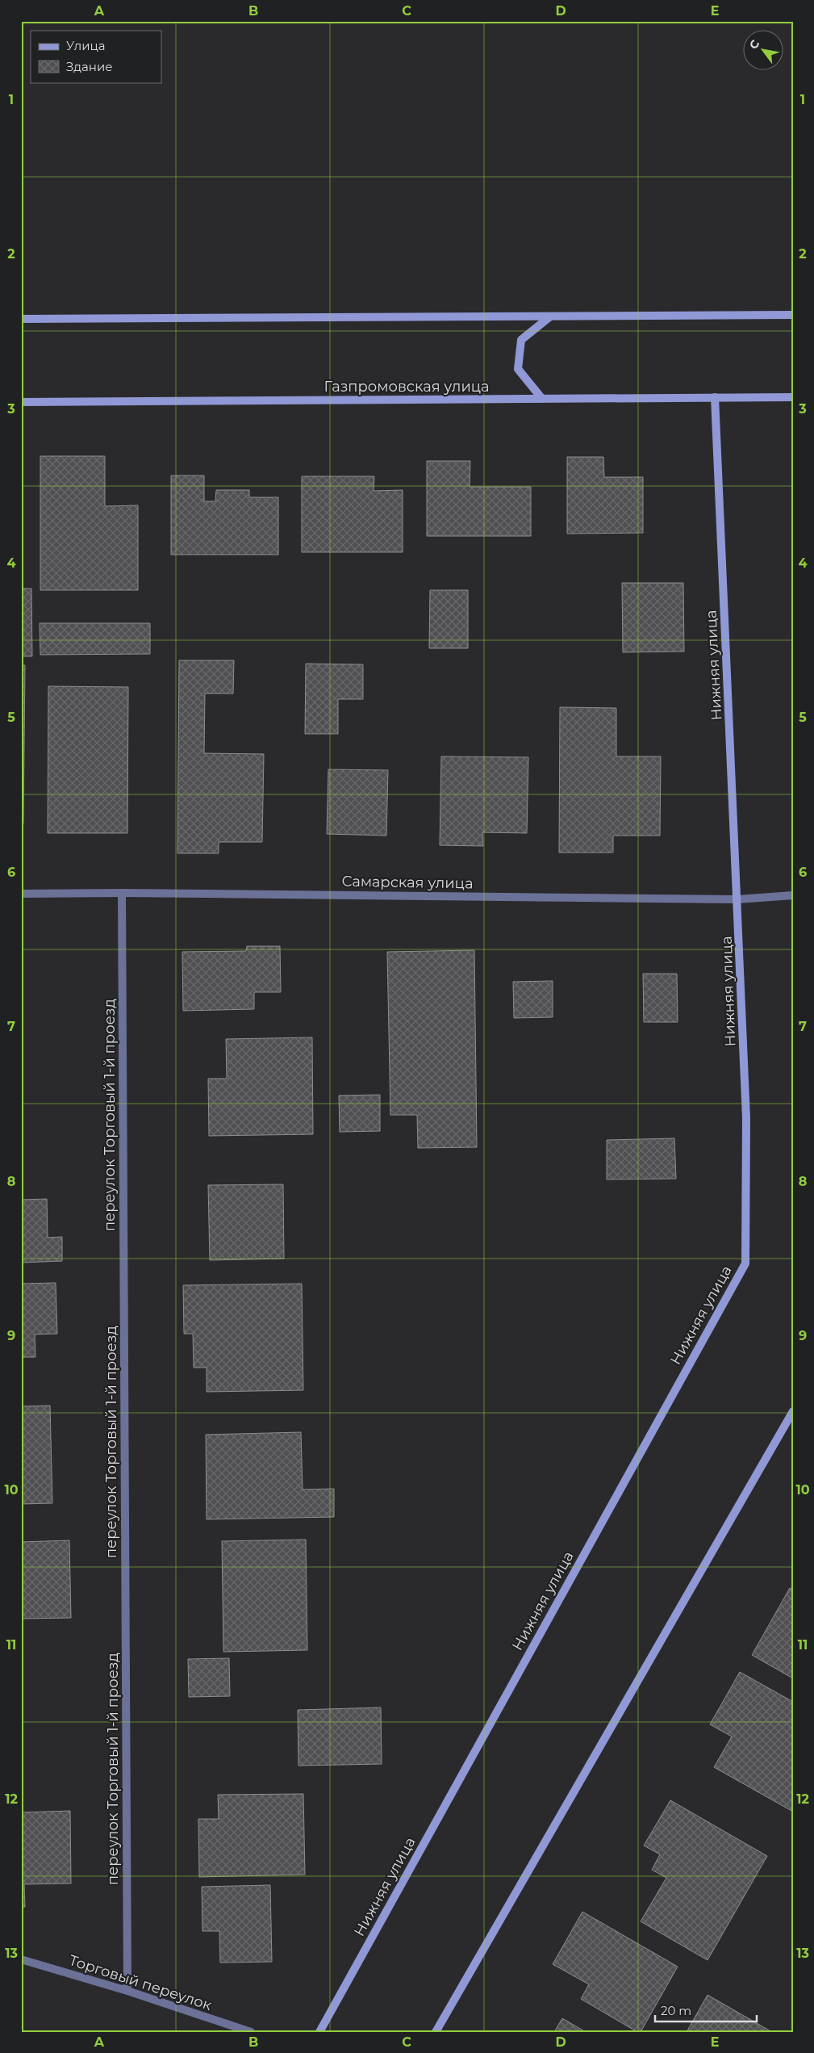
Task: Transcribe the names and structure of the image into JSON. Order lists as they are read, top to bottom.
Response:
{
  "streets": {
    "street": [
      "Газпромовская улица",
      "Нижняя улица",
      "Самарская улица",
      "переулок Торговый 1-й проезд",
      "Торговый переулок"
    ]
  },
  "crossings": [
    ["Газпромовская улица", "Нижняя улица"],
    ["Нижняя улица", "Самарская улица"],
    ["Самарская улица", "переулок Торговый 1-й проезд"],
    ["переулок Торговый 1-й проезд", "Торговый переулок"]
  ],
  "legend": ["Улица", "Здание"],
  "scale_bar": "20 m",
  "north": "top left",
  "grid": {
    "columns": [
      "A",
      "B",
      "C",
      "D",
      "E"
    ],
    "rows": [
      "1",
      "2",
      "3",
      "4",
      "5",
      "6",
      "7",
      "8",
      "9",
      "10",
      "11",
      "12",
      "13"
    ]
  }
}
